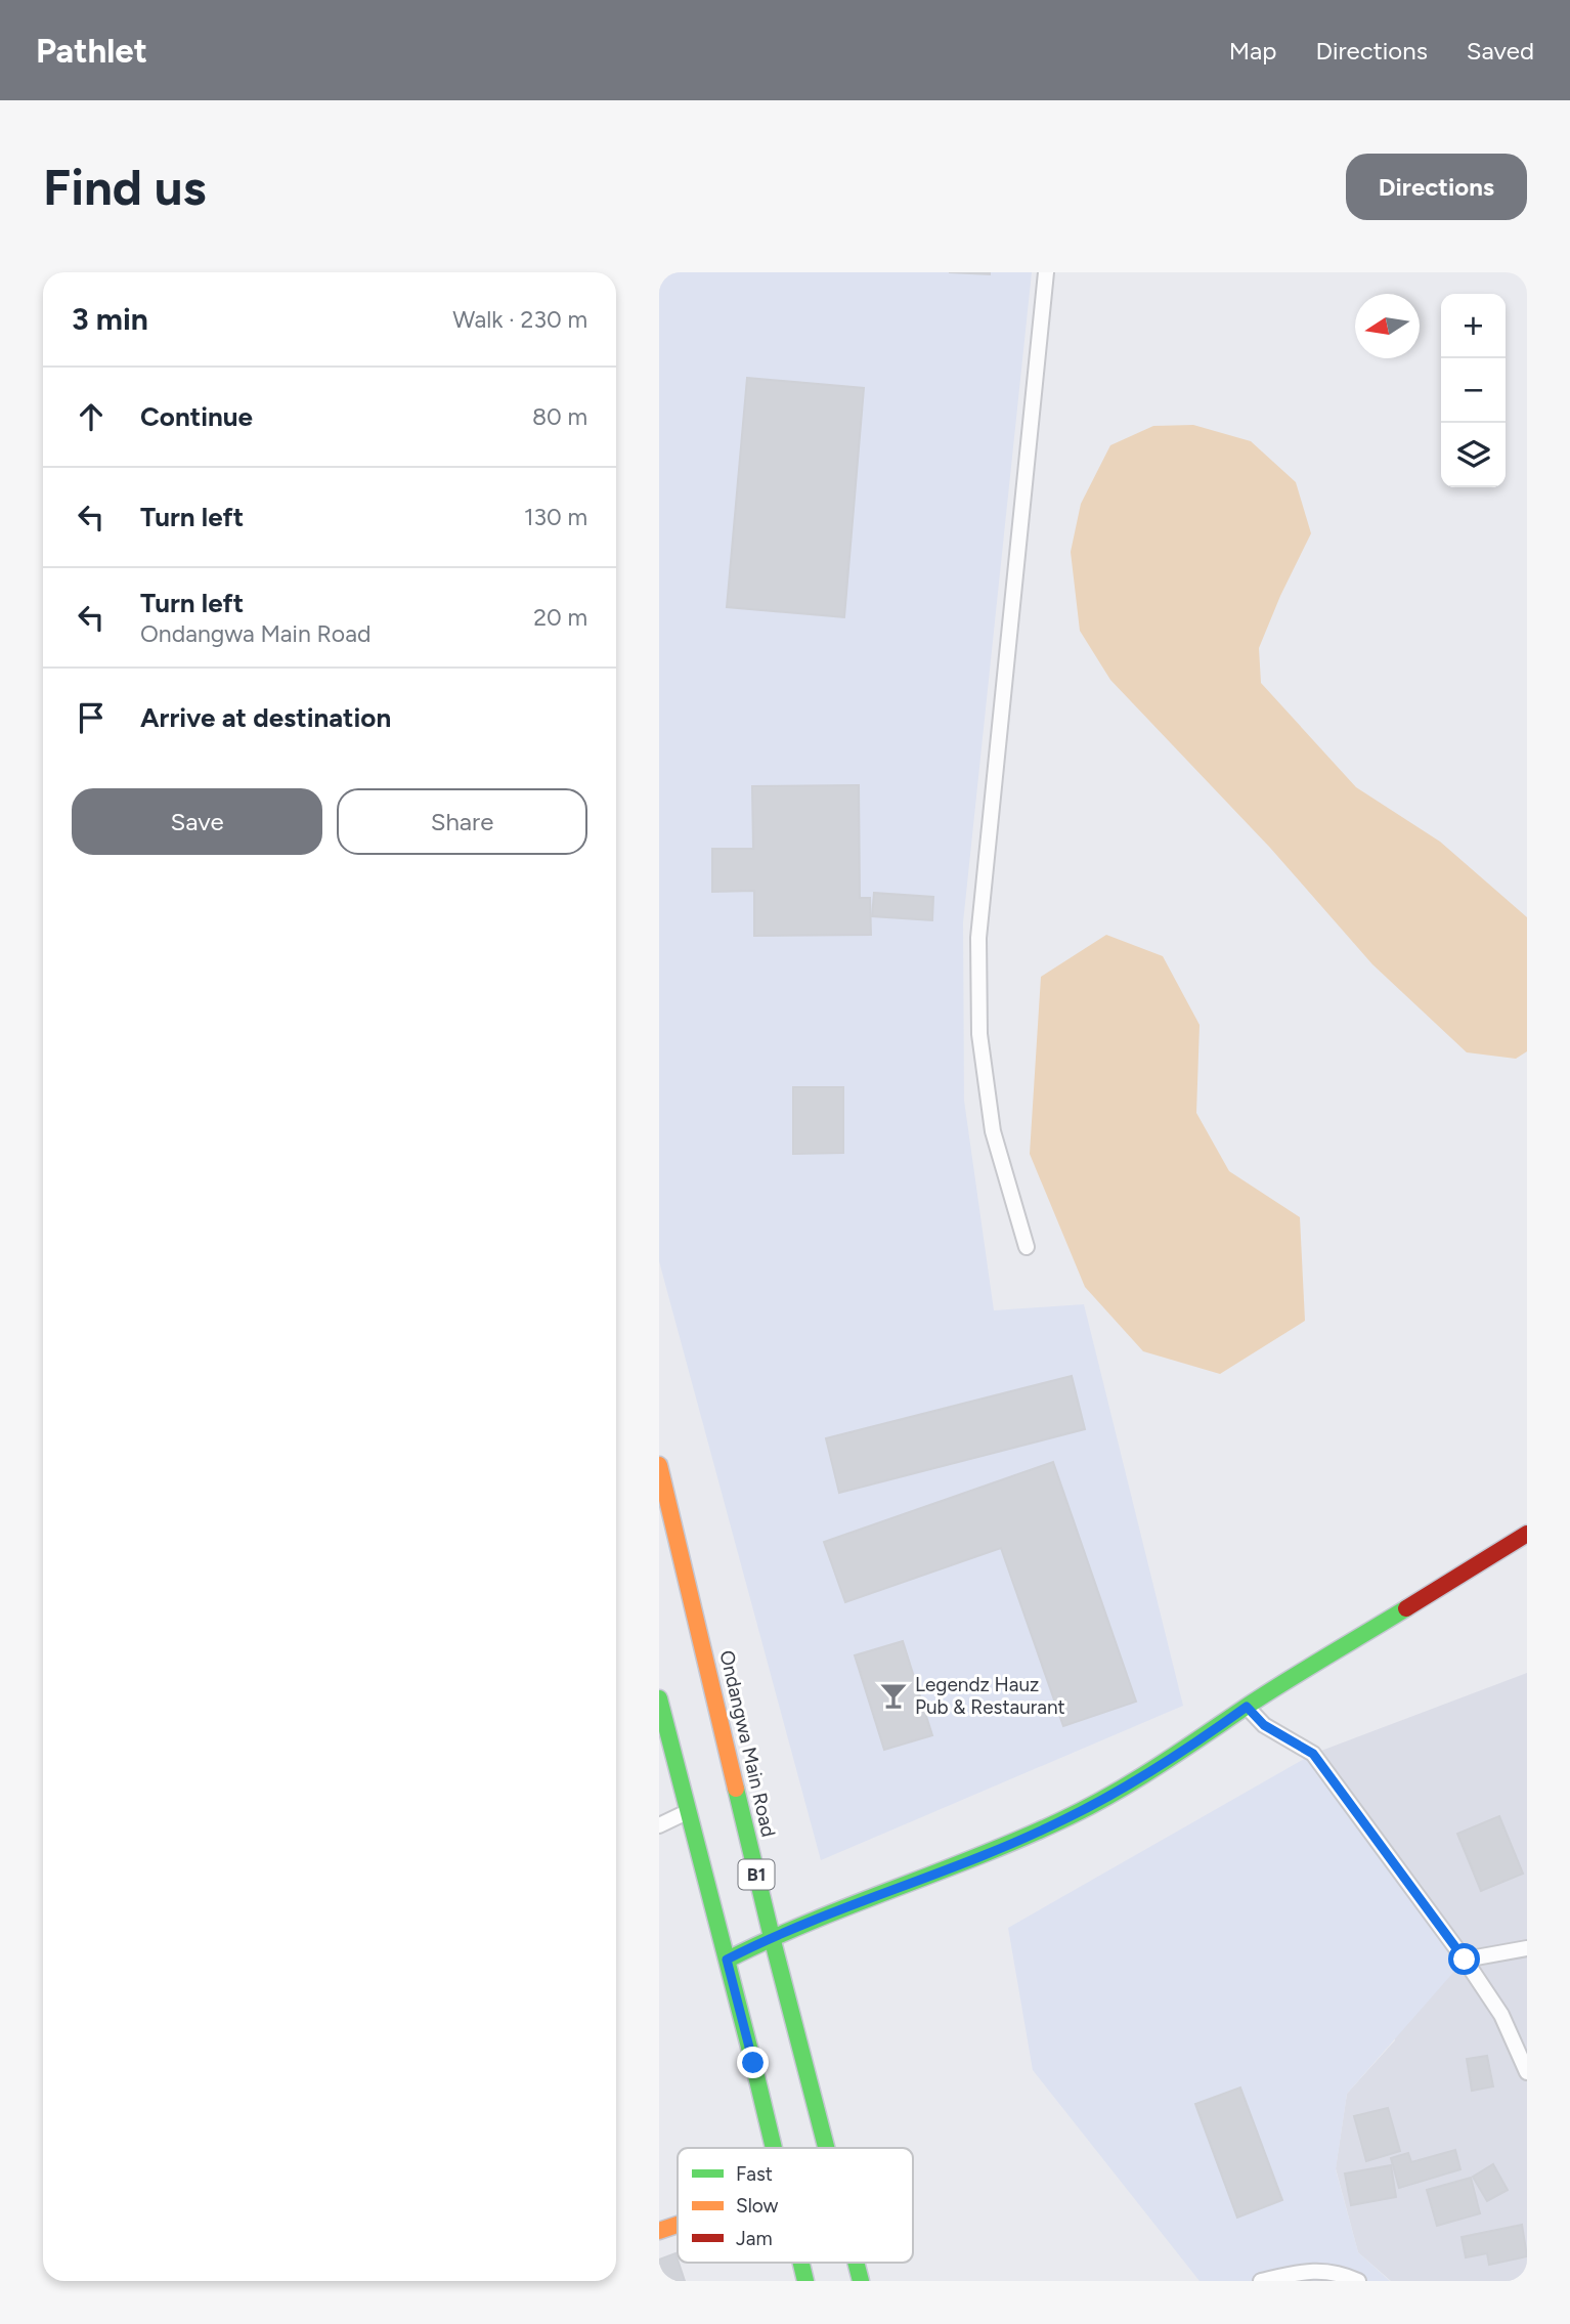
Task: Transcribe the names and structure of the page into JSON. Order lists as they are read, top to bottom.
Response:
{
  "streets": {
    "main road": ["Ondangwa Main Road", "B1"]
  },
  "places": {
    "bar": ["Legendz Hauz Pub & Restaurant"]
  },
  "legend": ["Fast", "Slow", "Jam"],
  "north": "left",
  "page": {
    "header": "Pathlet",
    "nav": ["Map", "Directions", "Saved"],
    "buttons": [
      "Directions",
      ["Save", "Share"]
    ],
    "title": "Find us",
    "heading": ["3 min", "Walk · 230 m"],
    "map_buttons": ["+", "−"],
    "list": [
      ["Continue", "80 m"],
      ["Turn left", "130 m"],
      ["Turn left", "Ondangwa Main Road", "20 m"],
      "Arrive at destination"
    ]
  }
}
